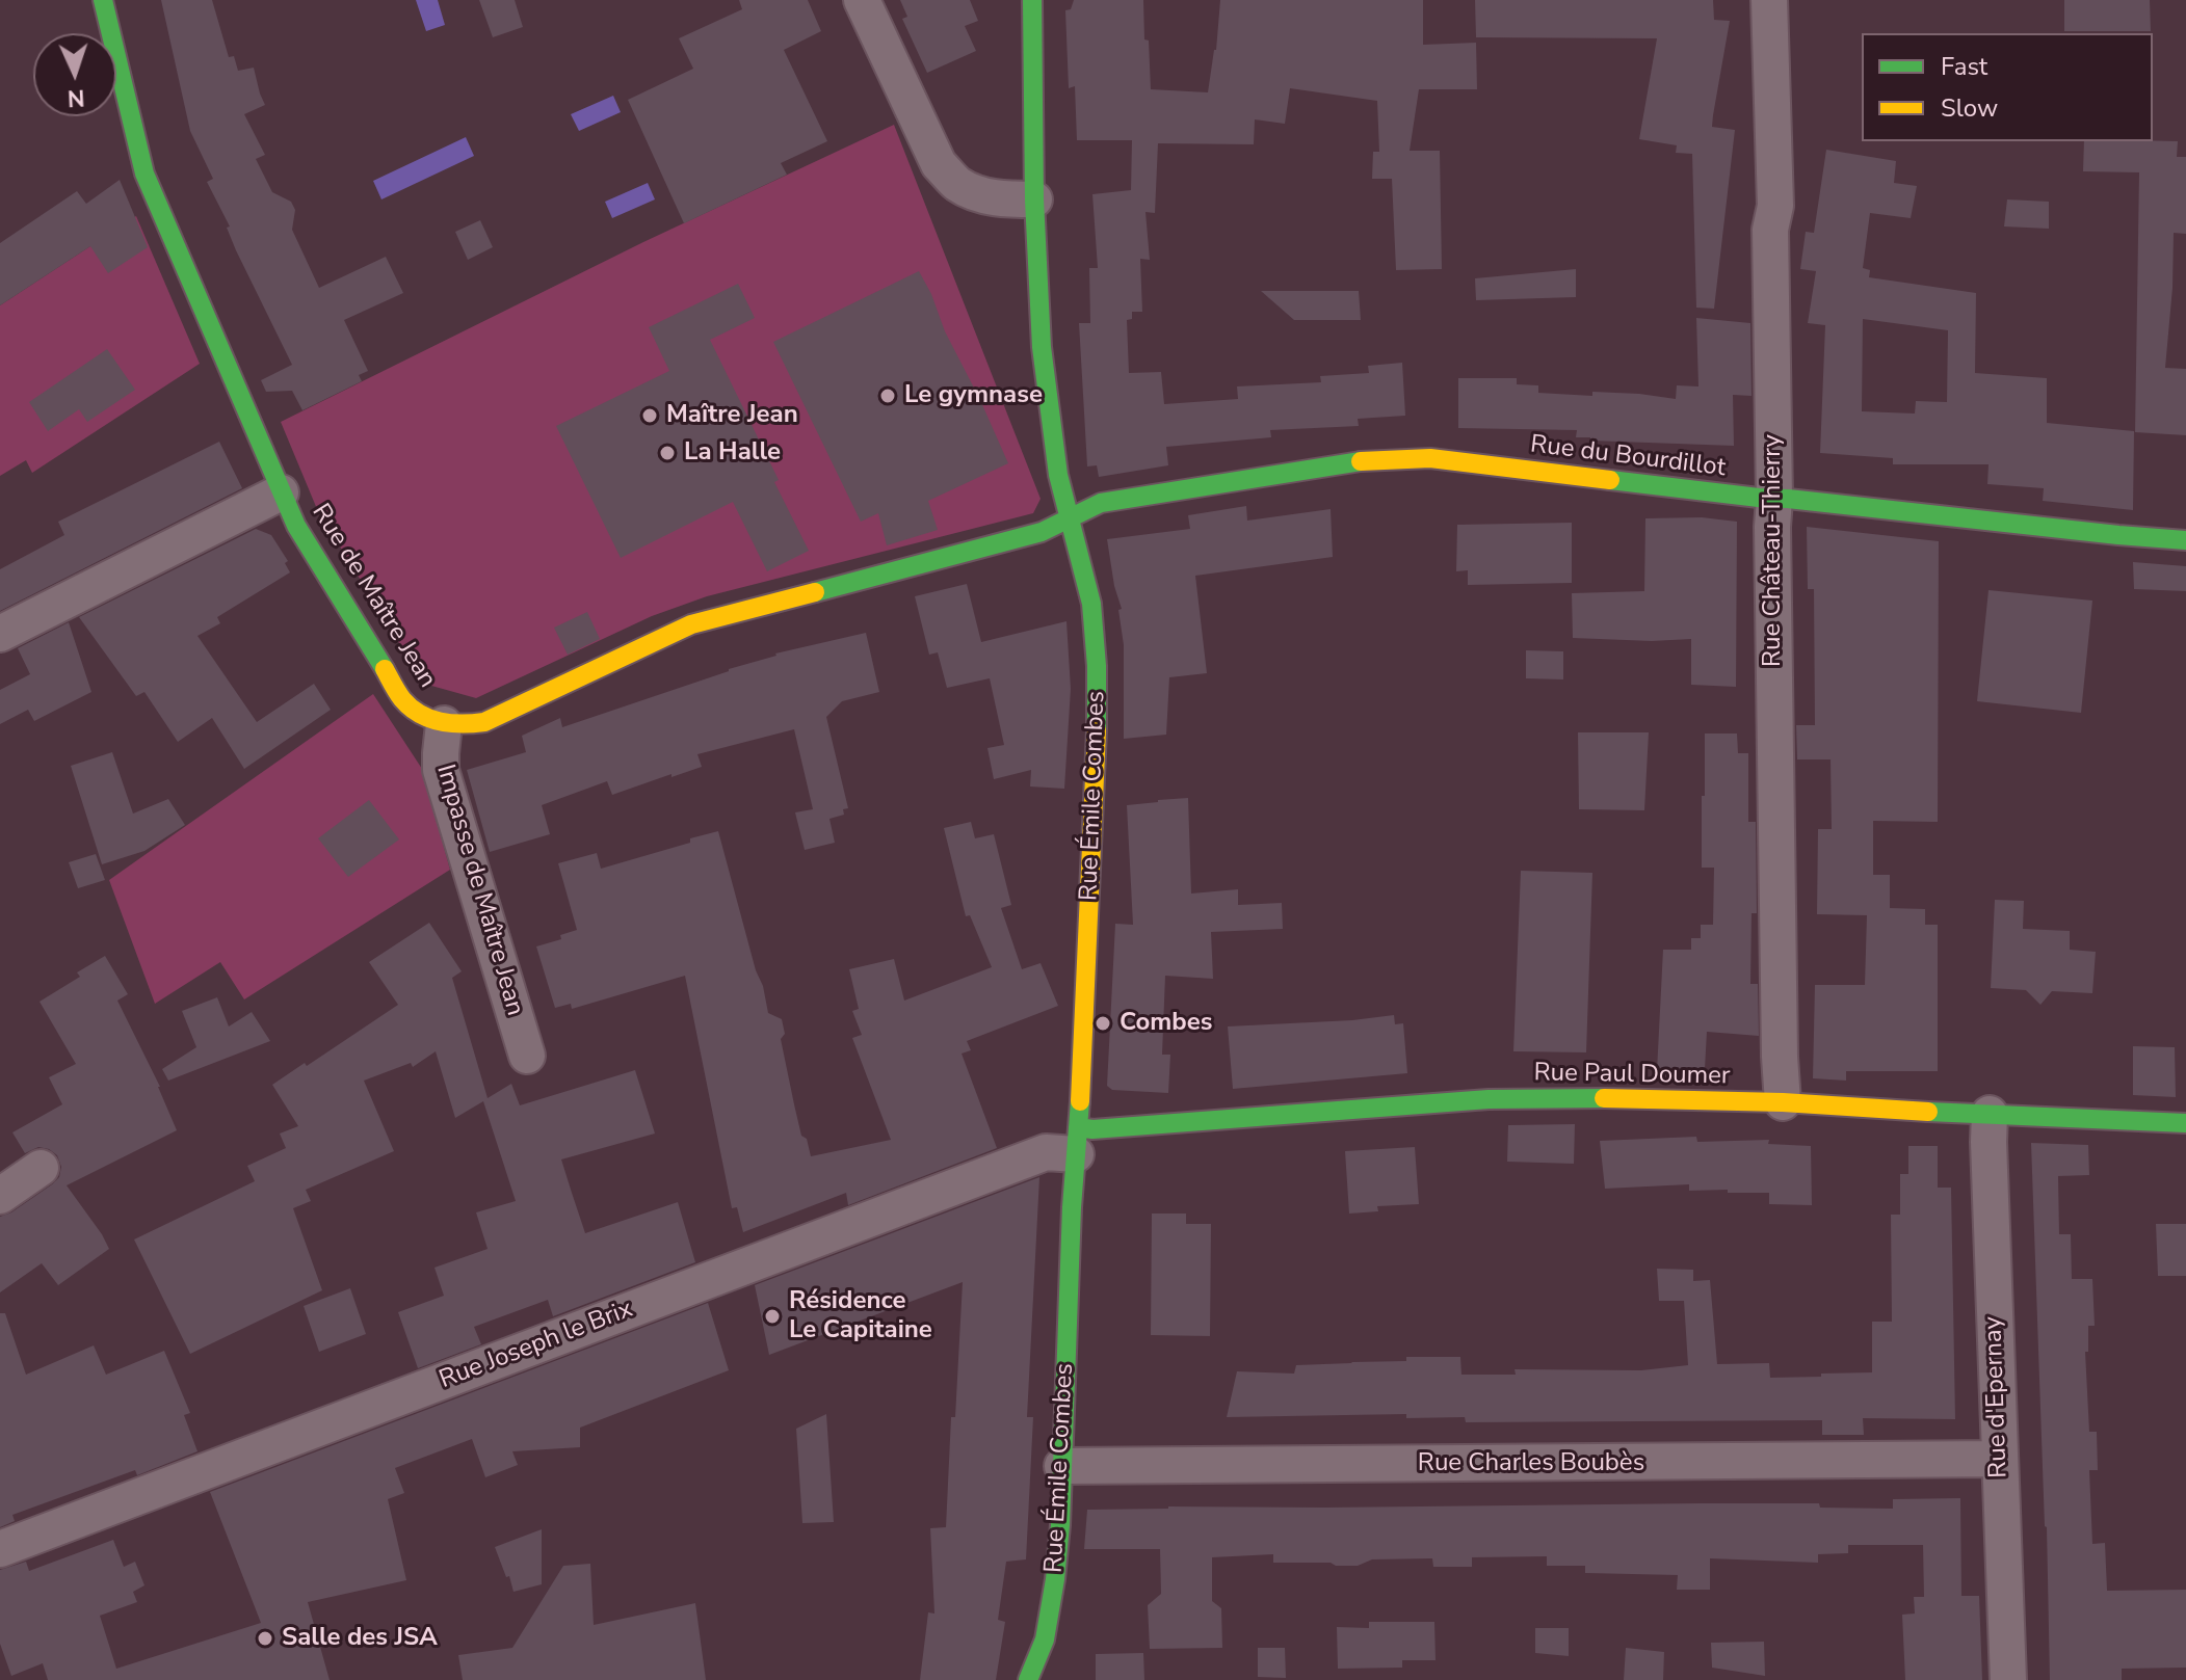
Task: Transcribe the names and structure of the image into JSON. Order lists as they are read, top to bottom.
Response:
{
  "streets": {
    "street": [
      "Rue du Bourdillot",
      "Rue Château-Thierry",
      "Rue de Maître Jean",
      "Rue Émile Combes",
      "Impasse de Maître Jean",
      "Rue Paul Doumer",
      "Rue Joseph le Brix",
      "Rue d'Epernay",
      "Rue Charles Boubès"
    ]
  },
  "crossings": [
    ["Rue du Bourdillot", "Rue Château-Thierry"],
    ["Rue du Bourdillot", "Rue Émile Combes"],
    ["Rue Château-Thierry", "Rue Paul Doumer"],
    ["Rue de Maître Jean", "Impasse de Maître Jean"],
    ["Rue Émile Combes", "Rue Paul Doumer"],
    ["Rue Émile Combes", "Rue Joseph le Brix"],
    ["Rue Émile Combes", "Rue Charles Boubès"],
    ["Rue Paul Doumer", "Rue Joseph le Brix"],
    ["Rue Paul Doumer", "Rue d'Epernay"],
    ["Rue d'Epernay", "Rue Charles Boubès"]
  ],
  "places": [
    "Le gymnase",
    "Maître Jean",
    "La Halle",
    "Combes",
    "Résidence Le Capitaine",
    "Salle des JSA"
  ],
  "legend": ["Fast", "Slow"],
  "north": "bottom"
}
